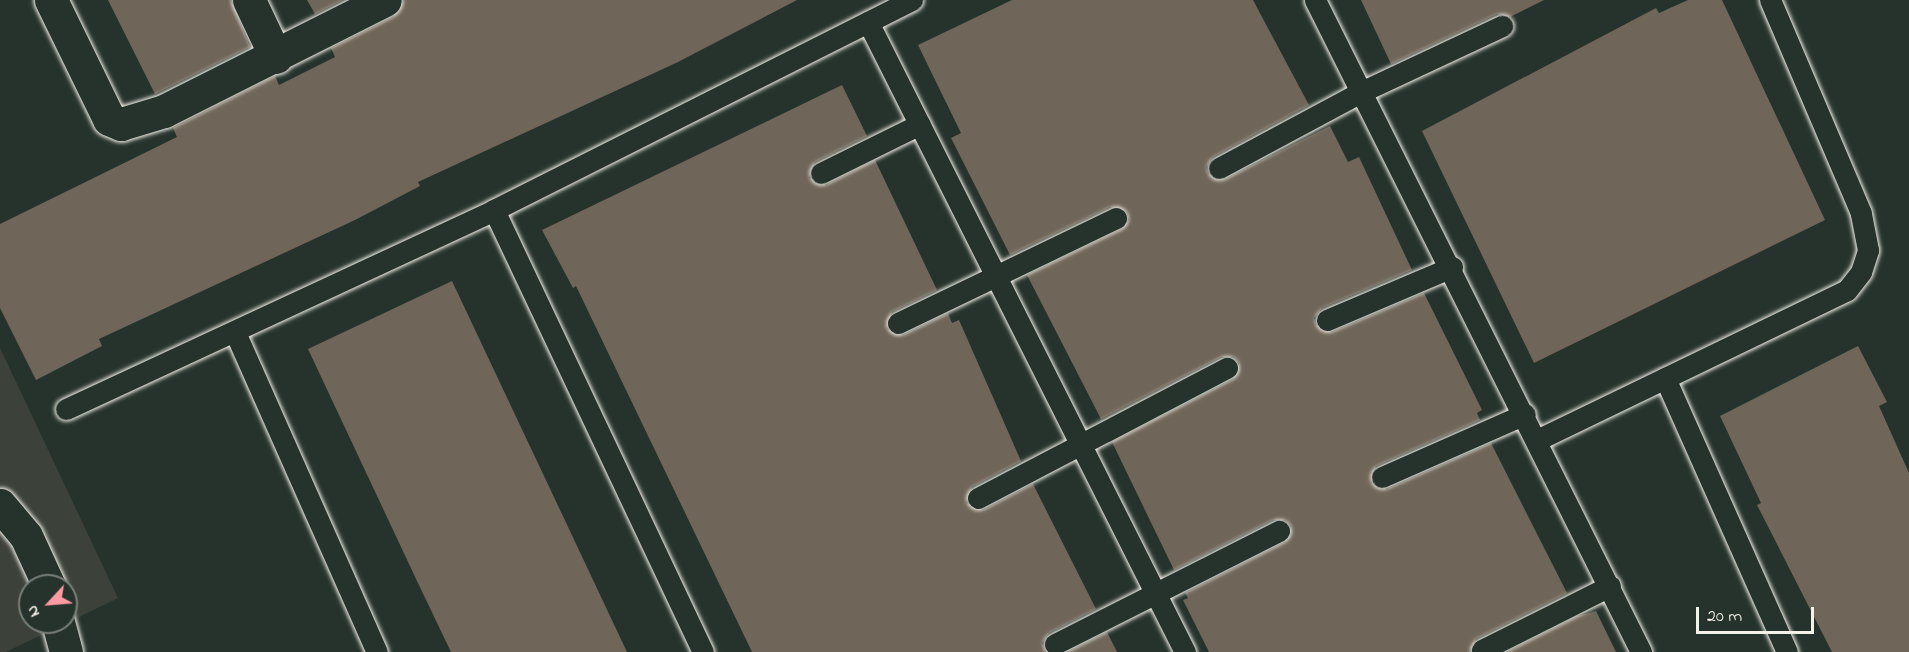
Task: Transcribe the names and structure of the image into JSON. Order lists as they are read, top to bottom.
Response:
{
  "scale_bar": "20 m",
  "north": "bottom left"
}
